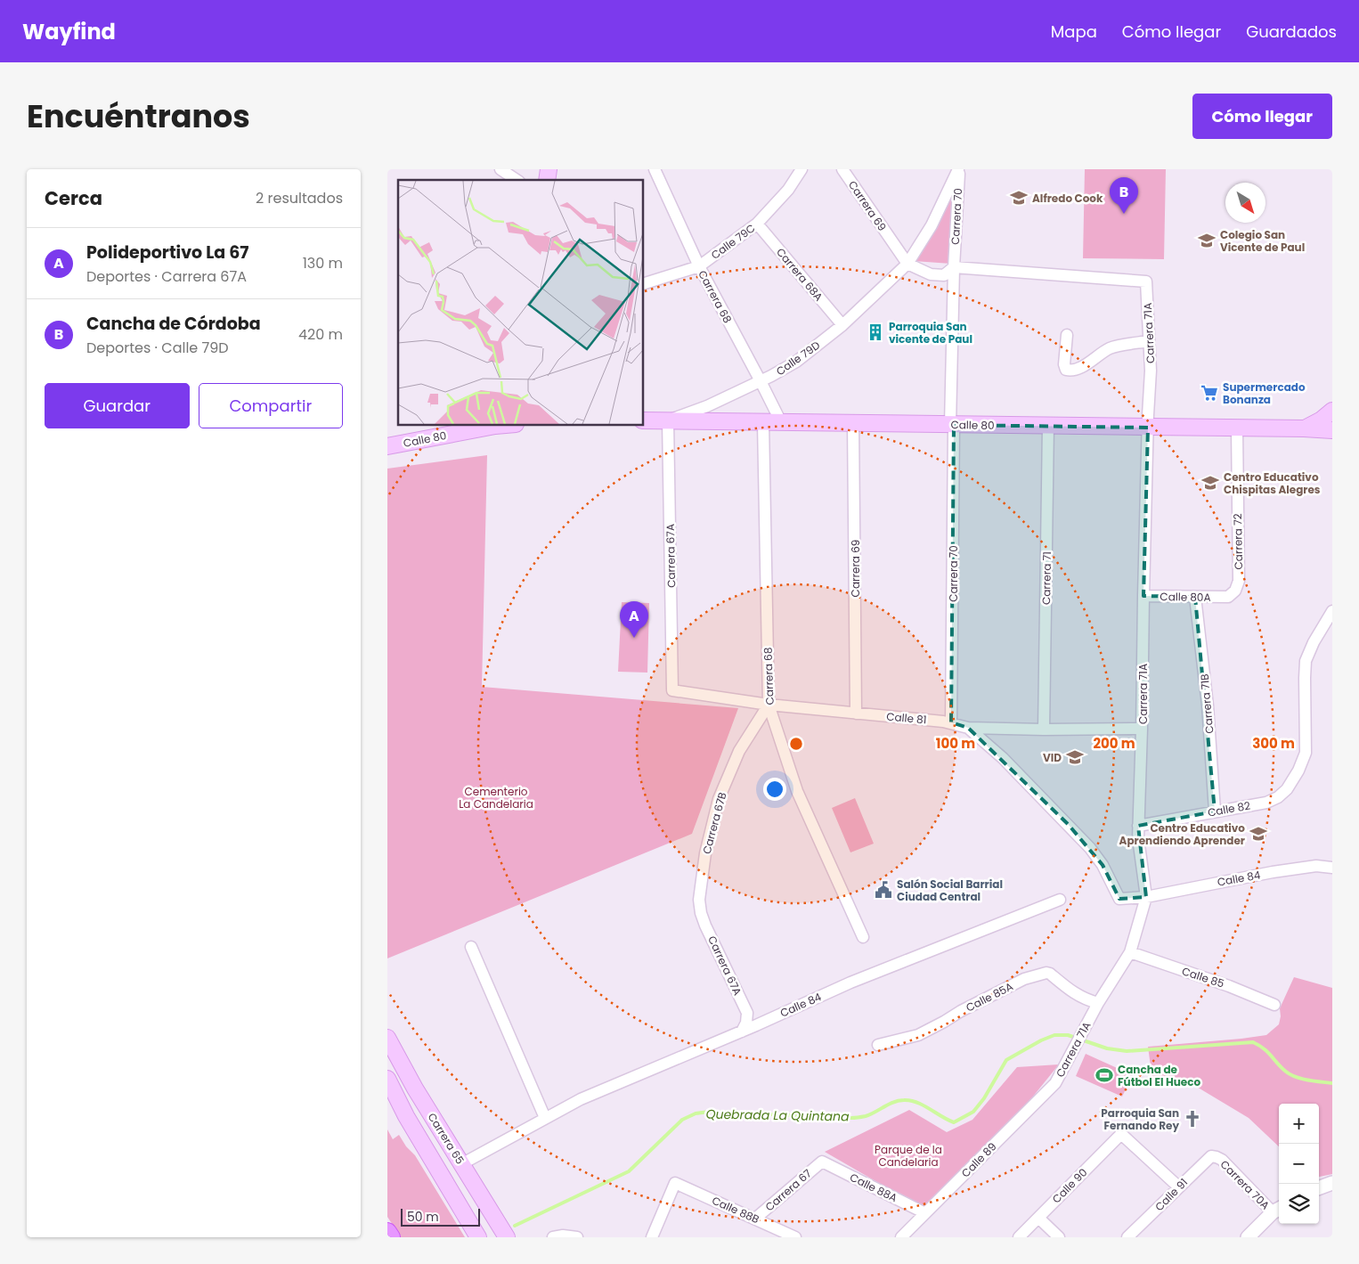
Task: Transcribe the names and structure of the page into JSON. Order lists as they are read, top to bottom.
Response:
{
  "streets": {
    "main road": ["Calle 80", "Carrera 65"],
    "street": [
      "Carrera 69",
      "Carrera 70",
      "Calle 79C",
      "Carrera 68A",
      "Carrera 68",
      "Carrera 71A",
      "Calle 79D",
      "Carrera 72",
      "Carrera 67A",
      "Carrera 71",
      "Calle 80A",
      "Carrera 71B",
      "Calle 81",
      "Calle 82",
      "Carrera 67B",
      "Calle 84",
      "Calle 85",
      "Calle 85A",
      "Calle 89",
      "Carrera 70A",
      "Calle 90",
      "Calle 88A",
      "Carrera 67",
      "Calle 91",
      "Calle 88B"
    ]
  },
  "crossings": [
    ["Carrera 69", "Calle 79D"],
    ["Carrera 69", "Calle 80"],
    ["Carrera 69", "Calle 81"],
    ["Carrera 70", "Carrera 71A"],
    ["Carrera 70", "Calle 79D"],
    ["Carrera 70", "Calle 80"],
    ["Carrera 70", "Calle 81"],
    ["Calle 79C", "Carrera 68A"],
    ["Calle 79C", "Carrera 68"],
    ["Carrera 68A", "Calle 79D"],
    ["Carrera 68", "Calle 79D"],
    ["Carrera 68", "Calle 80"],
    ["Carrera 68", "Calle 81"],
    ["Carrera 68", "Carrera 67B"],
    ["Carrera 71A", "Calle 80"],
    ["Carrera 71A", "Calle 80A"],
    ["Carrera 71A", "Calle 81"],
    ["Carrera 71A", "Calle 82"],
    ["Carrera 71A", "Calle 84"],
    ["Carrera 71A", "Calle 85"],
    ["Carrera 71A", "Calle 85A"],
    ["Carrera 71A", "Calle 89"],
    ["Calle 79D", "Calle 80"],
    ["Calle 79D", "Carrera 67A"],
    ["Calle 80", "Carrera 72"],
    ["Calle 80", "Carrera 67A"],
    ["Calle 80", "Carrera 71"],
    ["Carrera 72", "Calle 80A"],
    ["Carrera 67A", "Calle 81"],
    ["Carrera 67A", "Carrera 67B"],
    ["Carrera 67A", "Calle 84"],
    ["Carrera 71", "Calle 81"],
    ["Calle 80A", "Carrera 71B"],
    ["Carrera 71B", "Calle 82"],
    ["Calle 81", "Carrera 67B"],
    ["Calle 84", "Carrera 65"],
    ["Calle 89", "Calle 88A"],
    ["Carrera 70A", "Calle 91"],
    ["Calle 90", "Calle 91"],
    ["Calle 88A", "Carrera 67"],
    ["Carrera 67", "Calle 88B"]
  ],
  "water": ["Quebrada La Quintana"],
  "parks": ["Cementerio La Candelaria", "Parque de la Candelaria"],
  "places": {
    "school or university": [
      "Alfredo Cook",
      "Colegio San Vicente de Paul",
      "Centro Educativo Chispitas Alegres",
      "VID",
      "Centro Educativo Aprendiendo Aprender"
    ],
    "building": ["Parroquia San vicente de Paul"],
    "supermarket": ["Supermercado Bonanza"],
    "public building": ["Salón Social Barrial Ciudad Central"],
    "sports": ["Cancha de Fútbol El Hueco"],
    "church": ["Parroquia San Fernando Rey"]
  },
  "scale_bar": "50 m",
  "north": "bottom right",
  "page": {
    "header": "Wayfind",
    "nav": ["Mapa", "Cómo llegar", "Guardados"],
    "title": "Encuéntranos",
    "buttons": [
      "Cómo llegar",
      ["Guardar", "Compartir"]
    ],
    "heading": ["Cerca", "2 resultados"],
    "pins": ["B", "A"],
    "list": [
      {
        "mark": "A",
        "name": "Polideportivo La 67",
        "note": "Deportes · Carrera 67A",
        "value": "130 m"
      },
      {
        "mark": "B",
        "name": "Cancha de Córdoba",
        "note": "Deportes · Calle 79D",
        "value": "420 m"
      }
    ],
    "map_buttons": ["+", "−"],
    "scale": "50 m"
  },
  "rings": ["100 m", "200 m", "300 m"]
}
